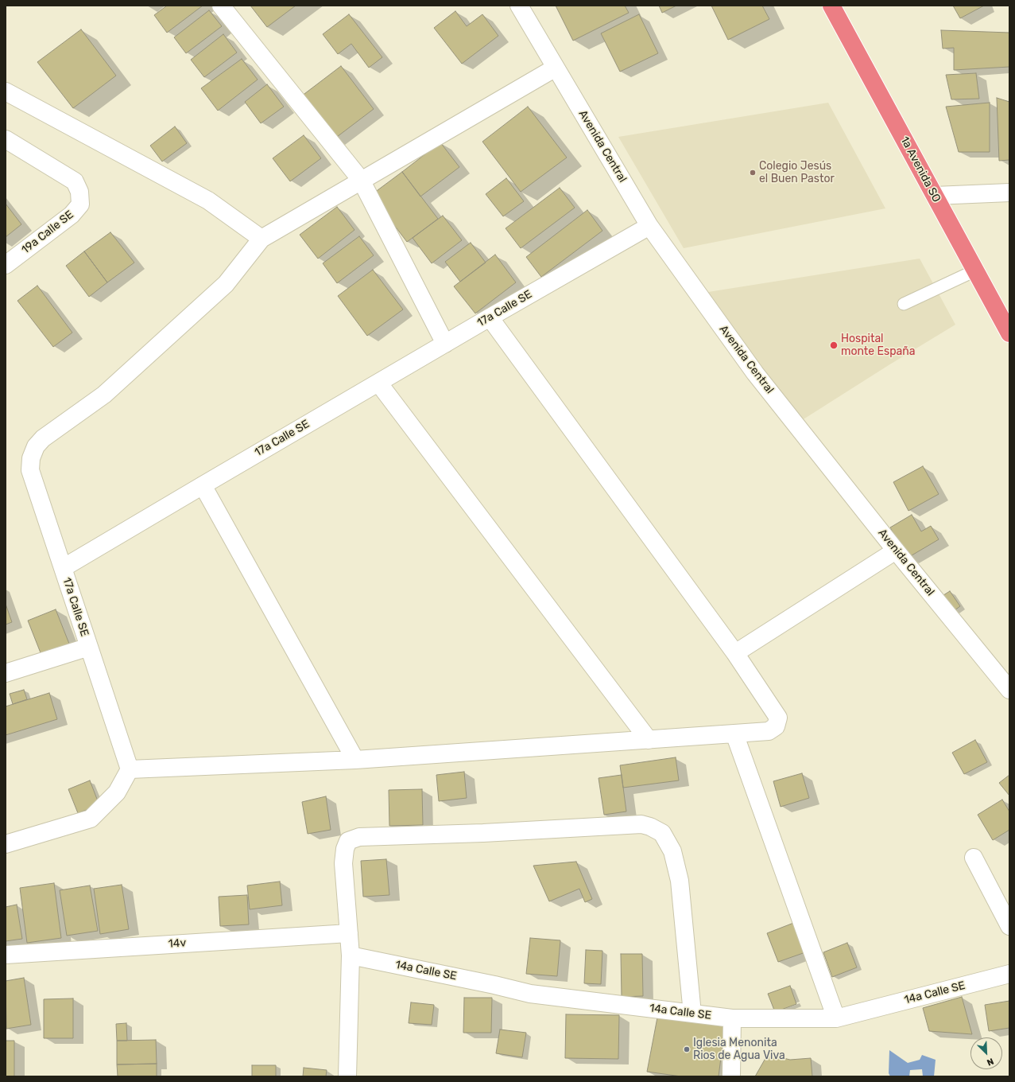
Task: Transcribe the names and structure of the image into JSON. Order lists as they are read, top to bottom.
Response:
{
  "streets": {
    "highway": ["1a Avenida SO"],
    "street": [
      "Avenida Central",
      "19a Calle SE",
      "17a Calle SE",
      "14v",
      "14a Calle SE"
    ]
  },
  "crossings": [
    ["Avenida Central", "17a Calle SE"]
  ],
  "places": ["Colegio Jesús el Buen Pastor", "Hospital monte España", "Iglesia Menonita Rios de Agua Viva"],
  "north": "bottom right"
}
